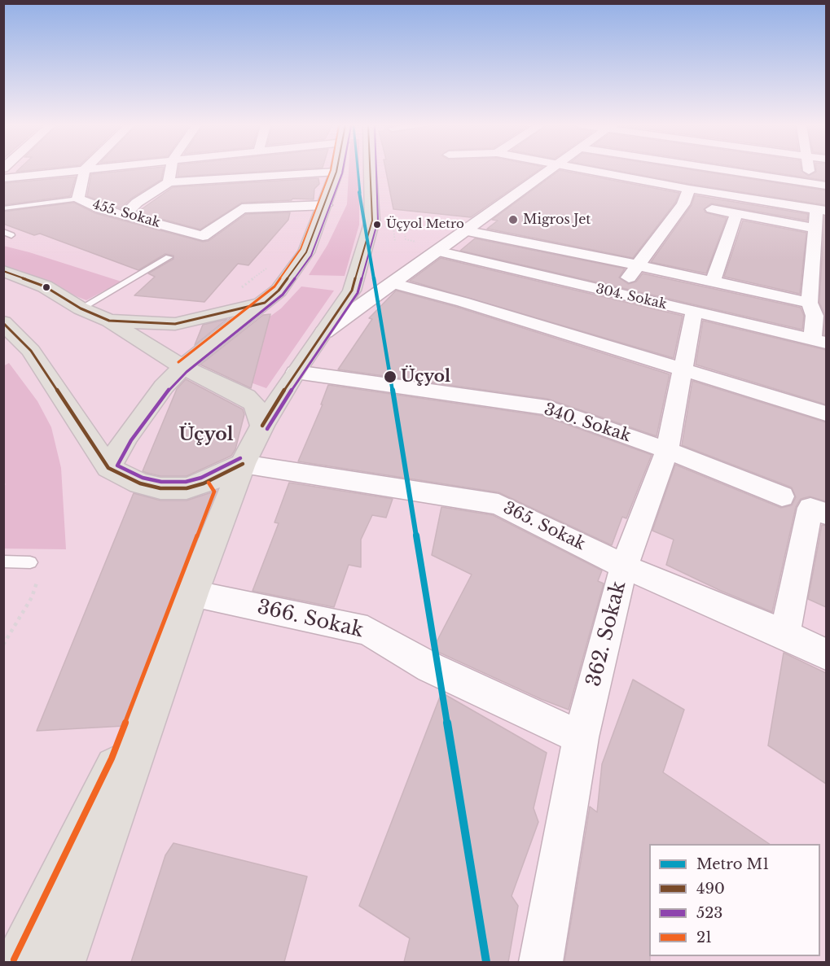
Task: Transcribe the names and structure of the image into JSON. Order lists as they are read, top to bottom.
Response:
{
  "streets": {
    "street": [
      "455. Sokak",
      "304. Sokak",
      "340. Sokak",
      "365. Sokak",
      "366. Sokak",
      "362. Sokak"
    ]
  },
  "crossings": [
    ["304. Sokak", "362. Sokak"],
    ["340. Sokak", "362. Sokak"],
    ["365. Sokak", "362. Sokak"],
    ["366. Sokak", "362. Sokak"]
  ],
  "districts": ["Üçyol"],
  "places": ["Migros Jet", "Üçyol Metro", "Üçyol"],
  "lines": [
    "metro line M1",
    "transit line 490",
    "transit line 523",
    "transit line 21"
  ],
  "legend": [
    "Metro M1",
    "490",
    "523",
    "21"
  ]
}
